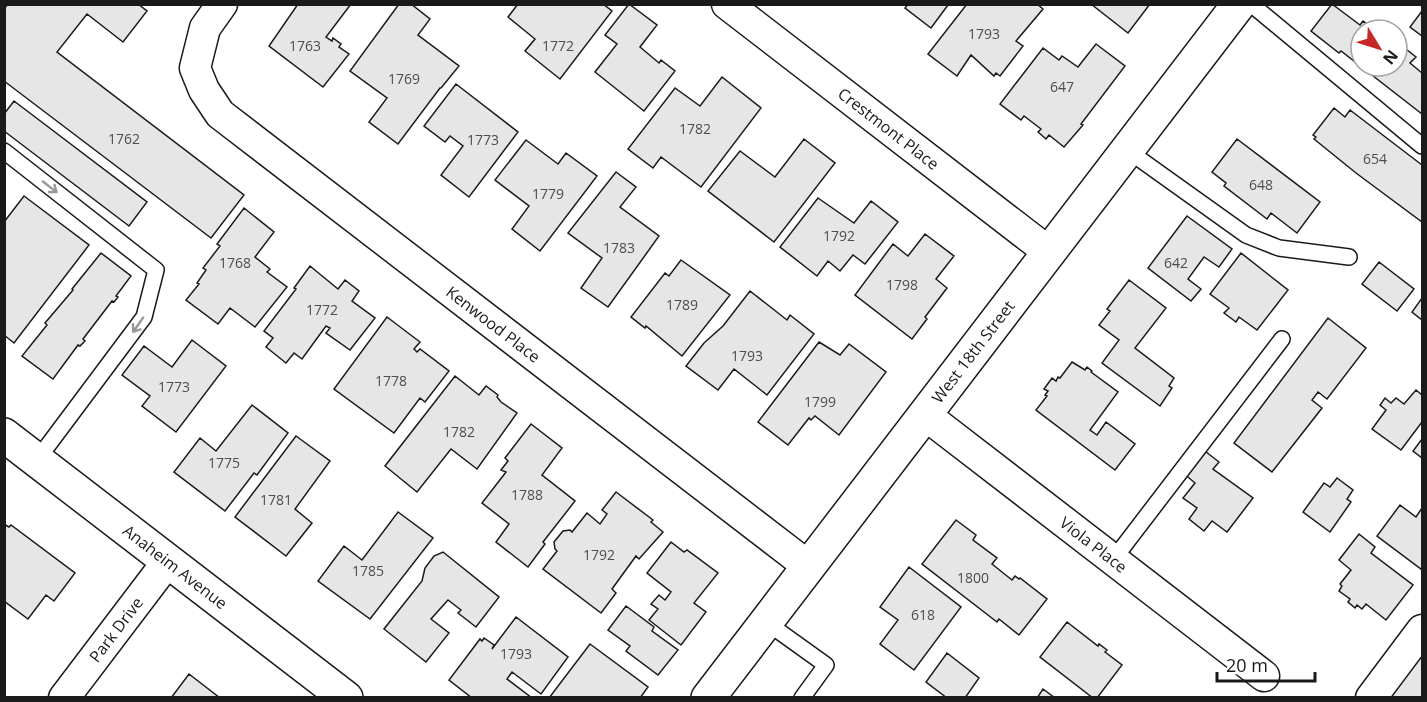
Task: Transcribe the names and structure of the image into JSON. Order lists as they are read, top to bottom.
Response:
{
  "streets": {
    "street": [
      "Crestmont Place",
      "Kenwood Place",
      "West 18th Street",
      "Viola Place",
      "Anaheim Avenue",
      "Park Drive"
    ]
  },
  "crossings": [
    ["Crestmont Place", "West 18th Street"],
    ["Kenwood Place", "West 18th Street"],
    ["West 18th Street", "Viola Place"],
    ["Anaheim Avenue", "Park Drive"]
  ],
  "house_numbers": [
    "1793",
    "1763",
    "1772",
    "1769",
    "647",
    "1782",
    "1762",
    "1773",
    "654",
    "648",
    "1779",
    "1792",
    "1783",
    "1768",
    "642",
    "1798",
    "1789",
    "1772",
    "1793",
    "1778",
    "1773",
    "1799",
    "1782",
    "1775",
    "1788",
    "1781",
    "1792",
    "1785",
    "1800",
    "618",
    "1793"
  ],
  "scale_bar": "20 m",
  "north": "bottom right"
}
